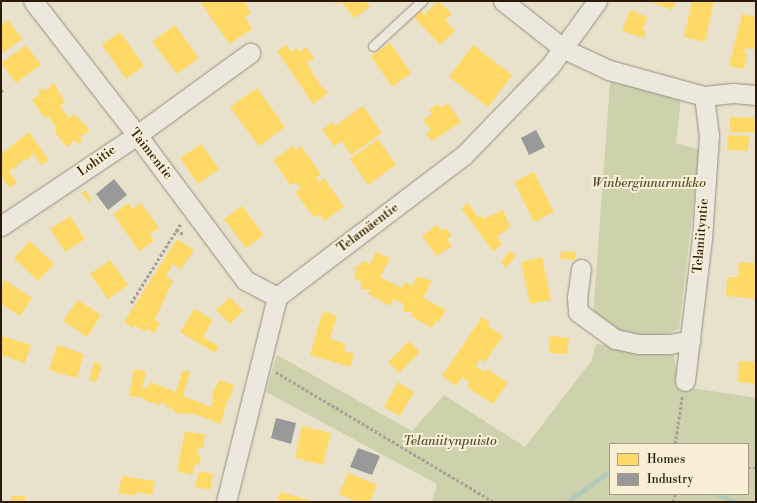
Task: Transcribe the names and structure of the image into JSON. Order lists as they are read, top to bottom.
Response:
{
  "streets": {
    "street": [
      "Taimentie",
      "Lohitie",
      "Telamäentie",
      "Telaniityntie"
    ]
  },
  "crossings": [
    ["Taimentie", "Lohitie"],
    ["Taimentie", "Telamäentie"]
  ],
  "parks": ["Winberginnurmikko", "Telaniitynpuisto"],
  "legend": ["Homes", "Industry"]
}
